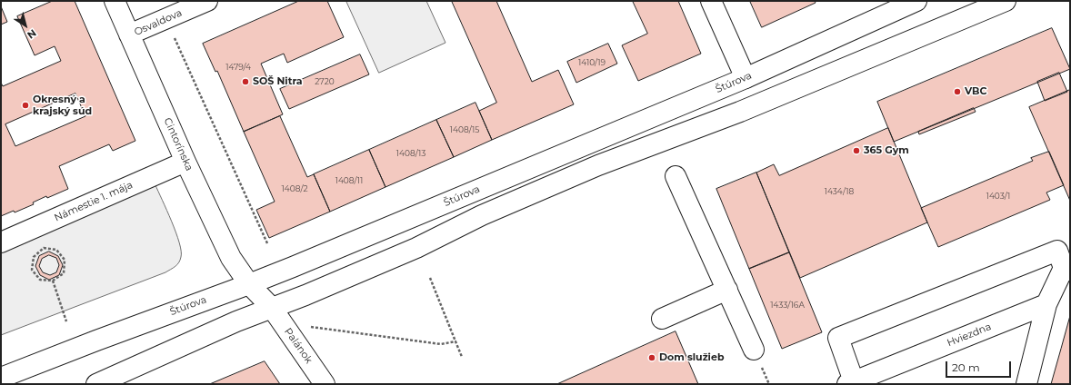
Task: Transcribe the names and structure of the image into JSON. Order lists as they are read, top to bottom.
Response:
{
  "streets": {
    "main road": [
      "Osvaldova",
      "Štúrova",
      "Cintorínska",
      "Námestie 1. mája",
      "Hviezdna",
      "Palánok"
    ]
  },
  "crossings": [
    ["Osvaldova", "Cintorínska"],
    ["Štúrova", "Cintorínska"],
    ["Cintorínska", "Námestie 1. mája"],
    ["Cintorínska", "Palánok"]
  ],
  "places": [
    "SOŠ Nitra",
    "VBC",
    "Okresný a krajský súd",
    "365 Gym",
    "Dom služieb"
  ],
  "house_numbers": [
    "1410/19",
    "1479/4",
    "2720",
    "1408/15",
    "1408/13",
    "1408/11",
    "1408/2",
    "1434/18",
    "1403/1",
    "1433/16A"
  ],
  "scale_bar": "20 m",
  "north": "bottom right"
}
